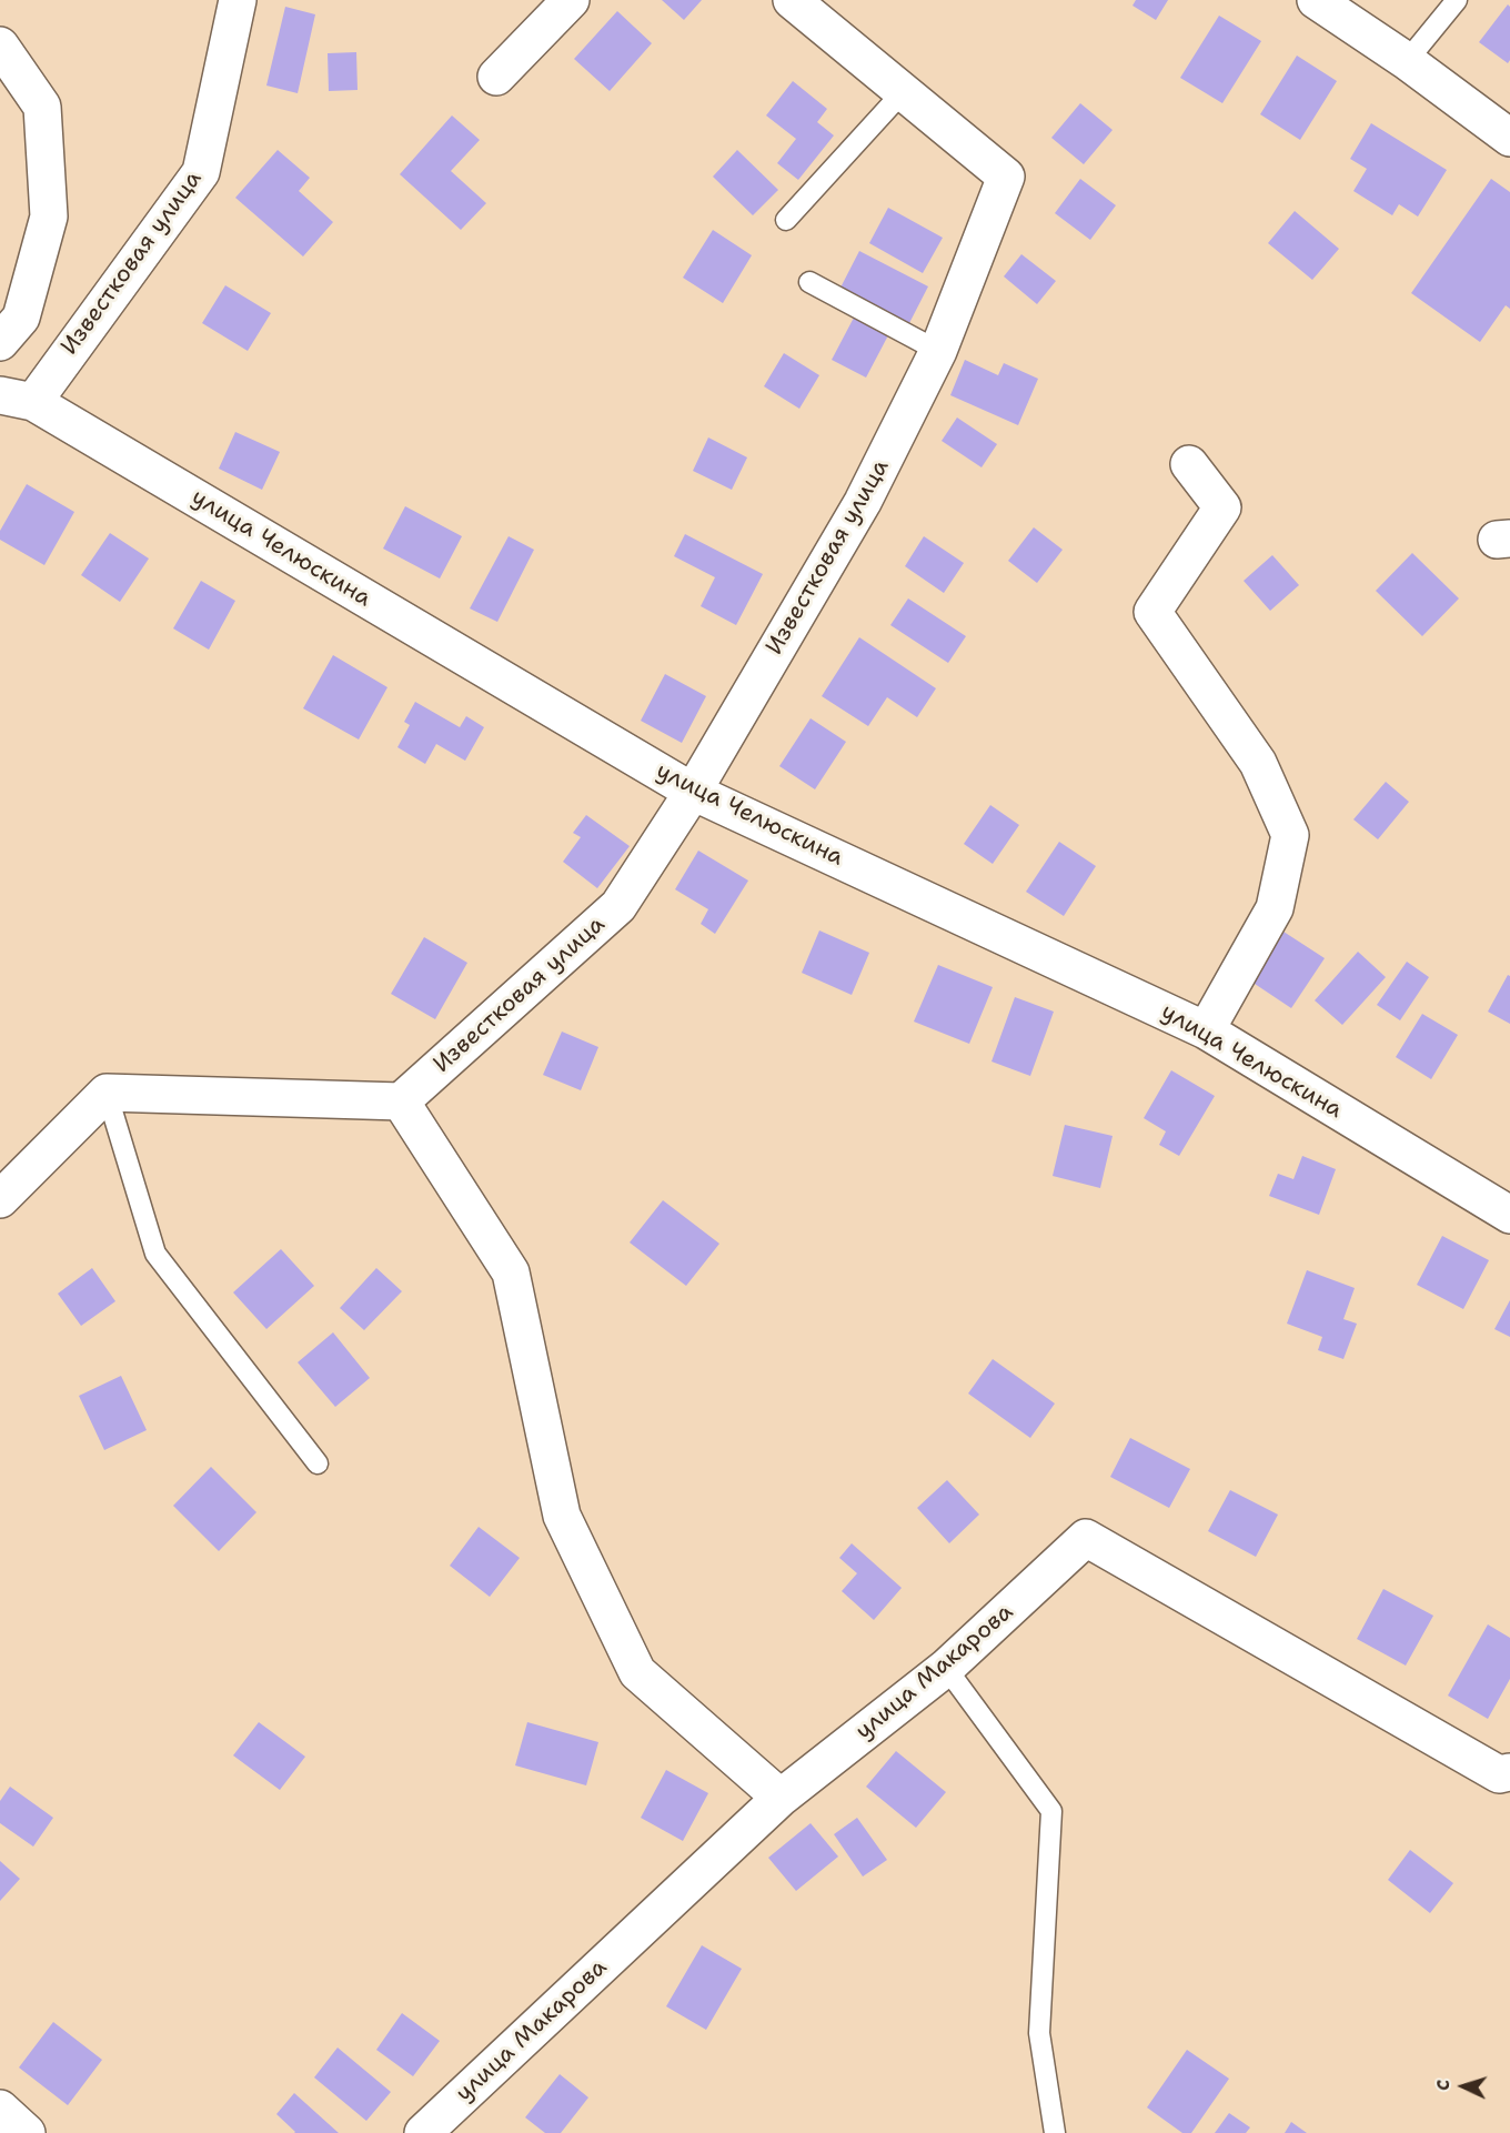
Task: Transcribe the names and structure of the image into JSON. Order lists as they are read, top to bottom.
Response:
{
  "streets": {
    "street": ["Известковая улица", "улица Челюскина", "улица Макарова"]
  },
  "crossings": [
    ["Известковая улица", "улица Челюскина"]
  ],
  "north": "left"
}
